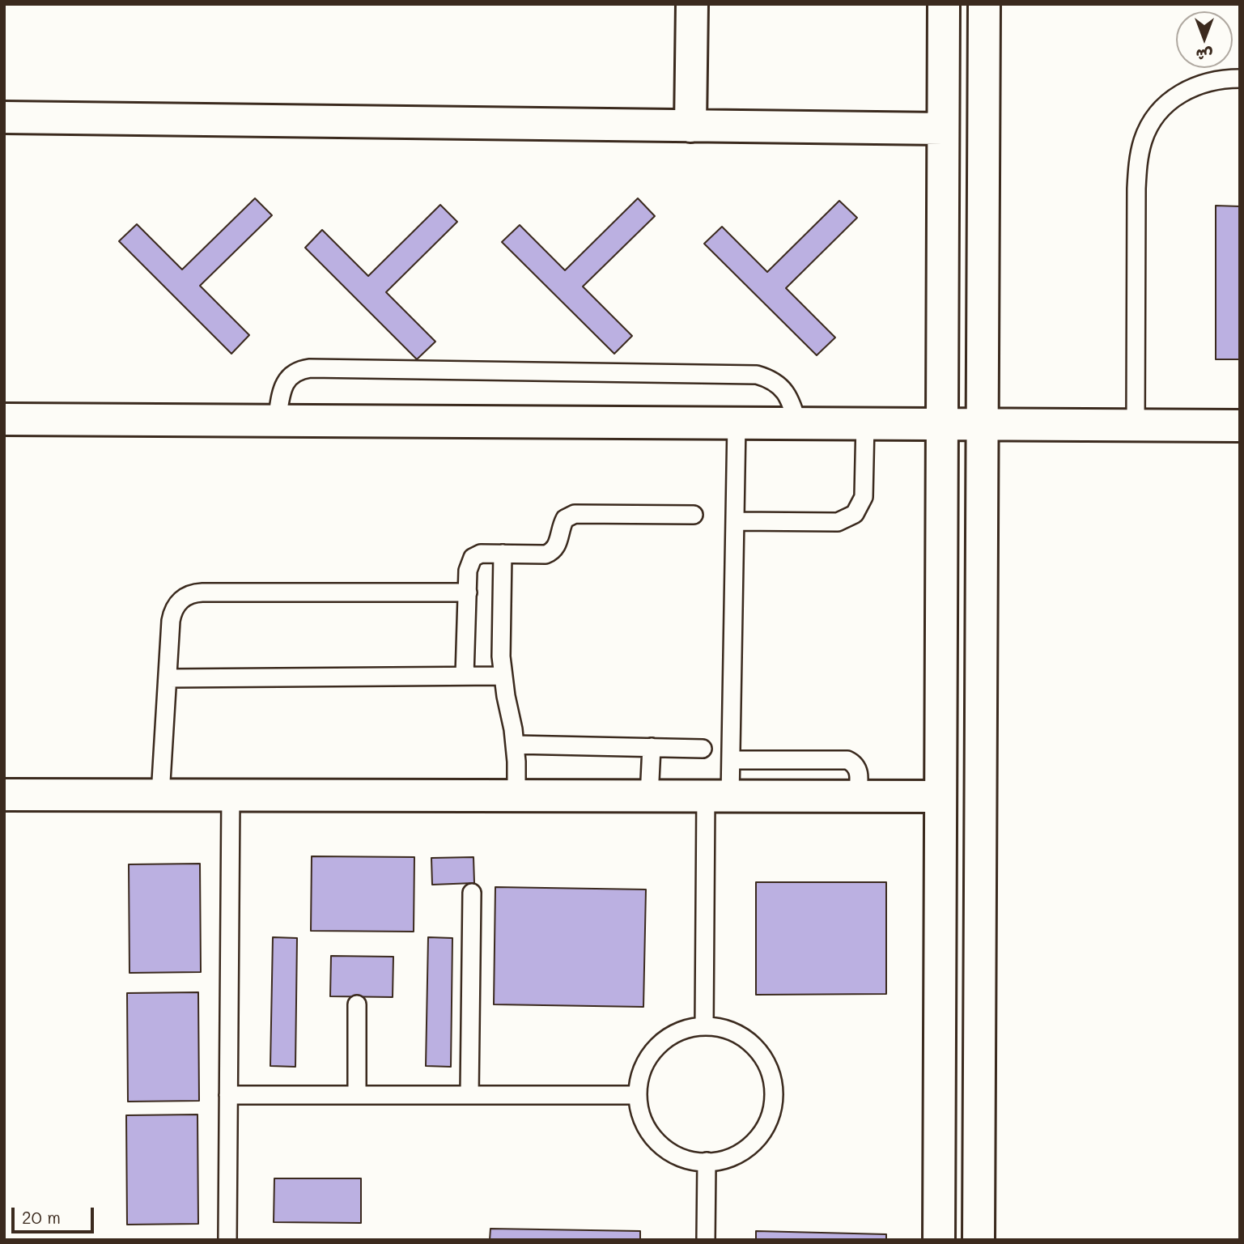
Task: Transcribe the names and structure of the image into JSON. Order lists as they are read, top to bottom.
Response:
{
  "scale_bar": "20 m",
  "north": "bottom"
}
